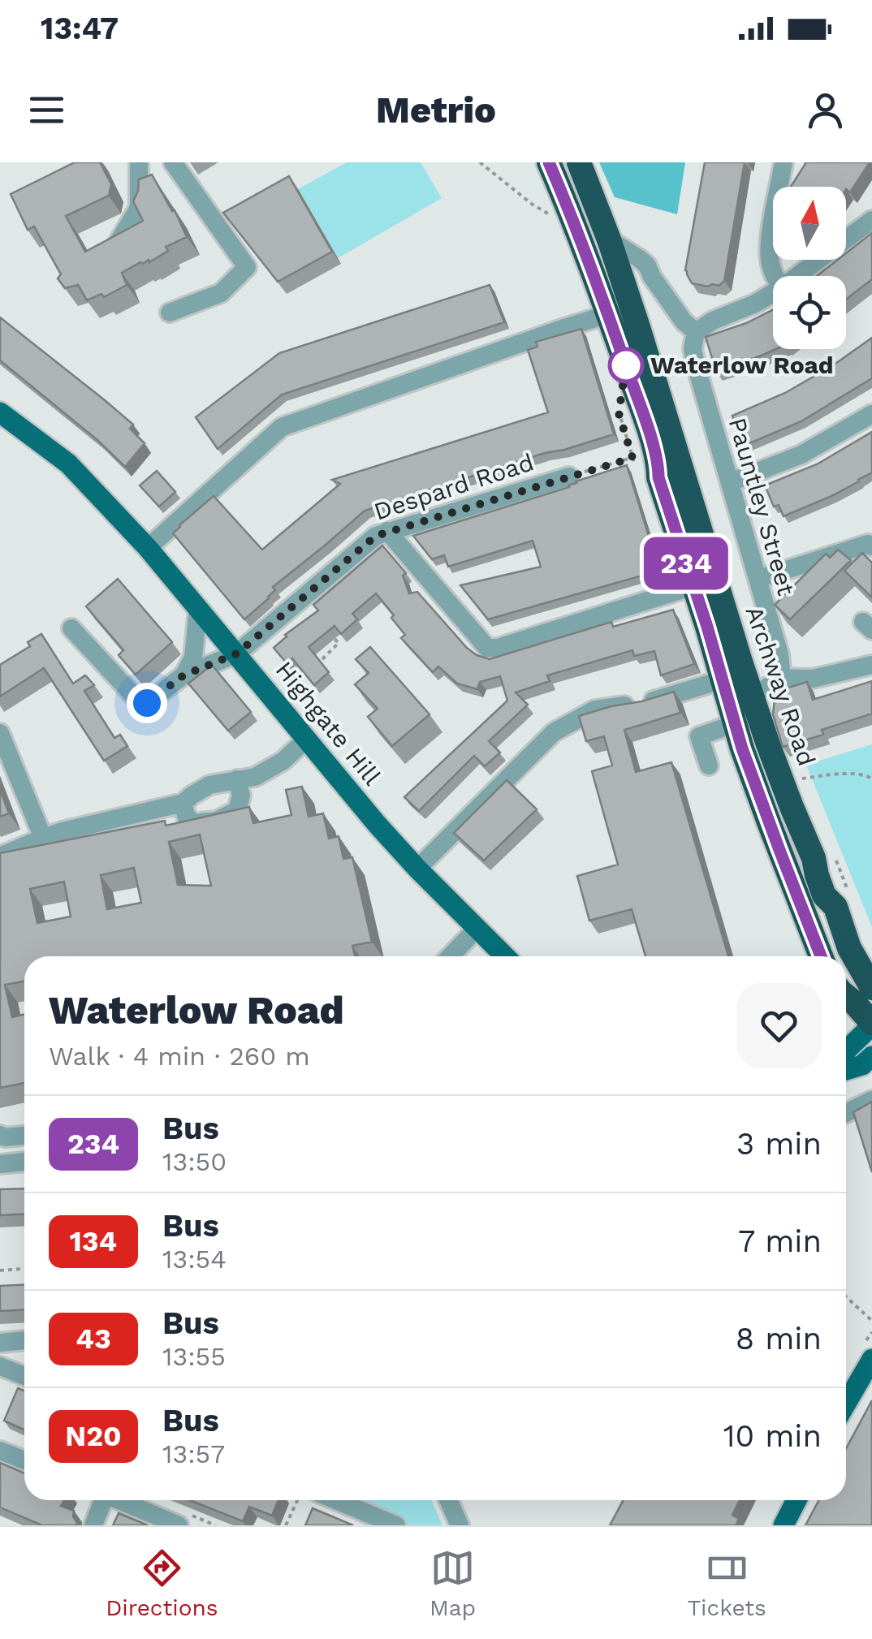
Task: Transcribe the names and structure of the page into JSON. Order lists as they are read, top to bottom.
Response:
{
  "streets": {
    "highway": ["Archway Road"],
    "main road": ["Highgate Hill"],
    "street": ["Despard Road", "Pauntley Street"]
  },
  "crossings": [
    ["Despard Road", "Highgate Hill"]
  ],
  "places": ["Waterlow Road"],
  "lines": ["bus line 234"],
  "north": "top",
  "page": {
    "status": "13:47",
    "header": "Metrio",
    "on_map": "234",
    "heading": ["Waterlow Road", "Walk · 4 min · 260 m"],
    "list": [
      {
        "mark": "234",
        "name": "Bus",
        "note": "13:50",
        "value": "3 min"
      },
      {
        "mark": "134",
        "name": "Bus",
        "note": "13:54",
        "value": "7 min"
      },
      {
        "mark": "43",
        "name": "Bus",
        "note": "13:55",
        "value": "8 min"
      },
      {
        "mark": "N20",
        "name": "Bus",
        "note": "13:57",
        "value": "10 min"
      }
    ],
    "tabs": ["Directions", "Map", "Tickets"]
  }
}
